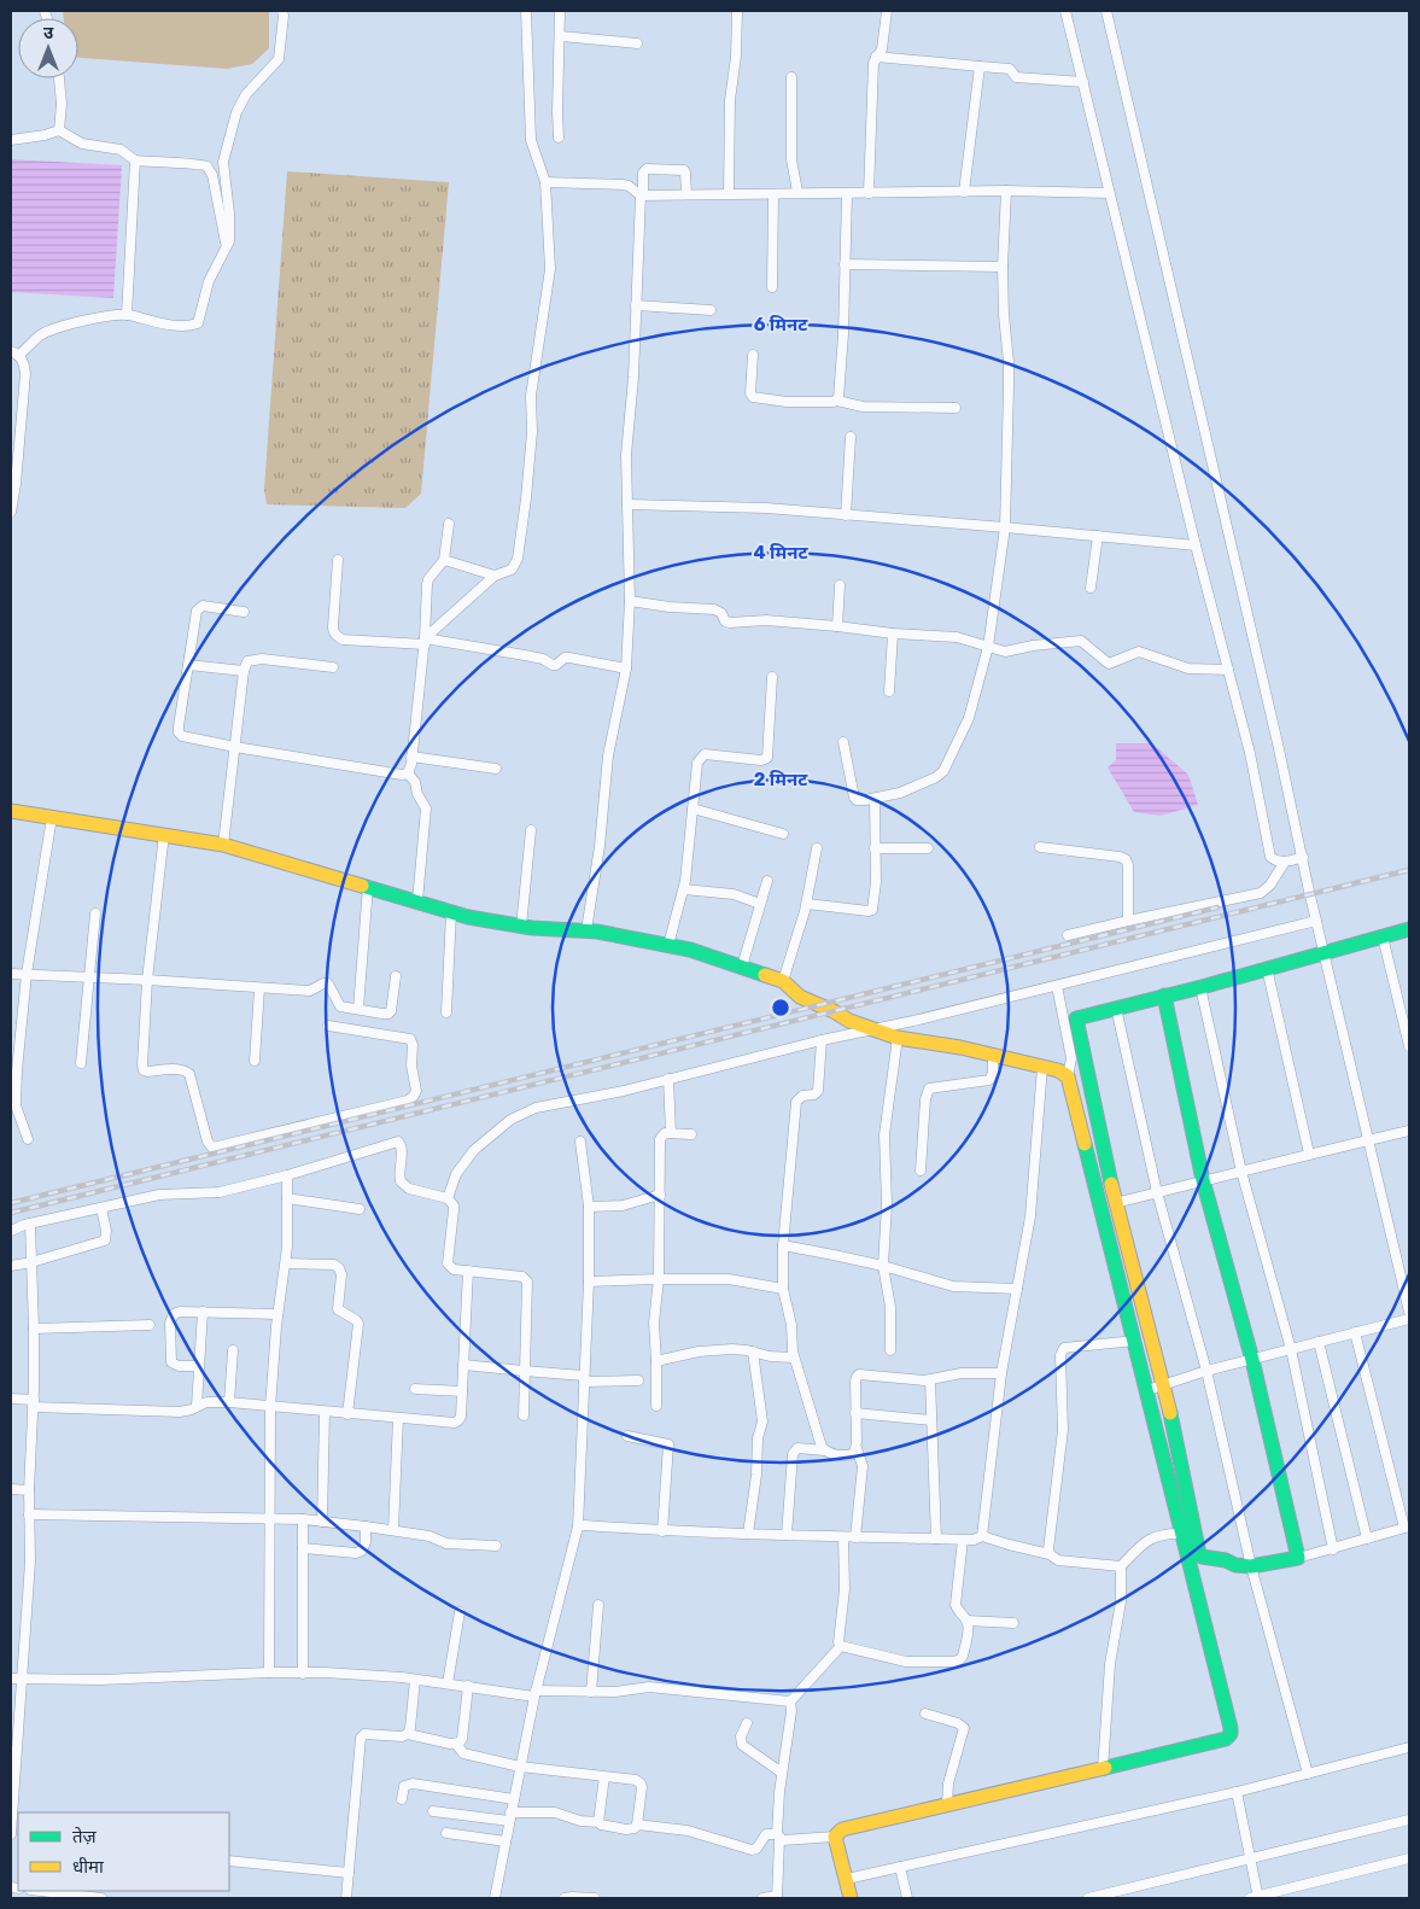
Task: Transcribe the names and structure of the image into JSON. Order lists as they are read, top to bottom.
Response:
{
  "legend": ["तेज़", "धीमा"],
  "north": "top",
  "rings": ["6 मिनट", "4 मिनट", "2 मिनट"]
}
